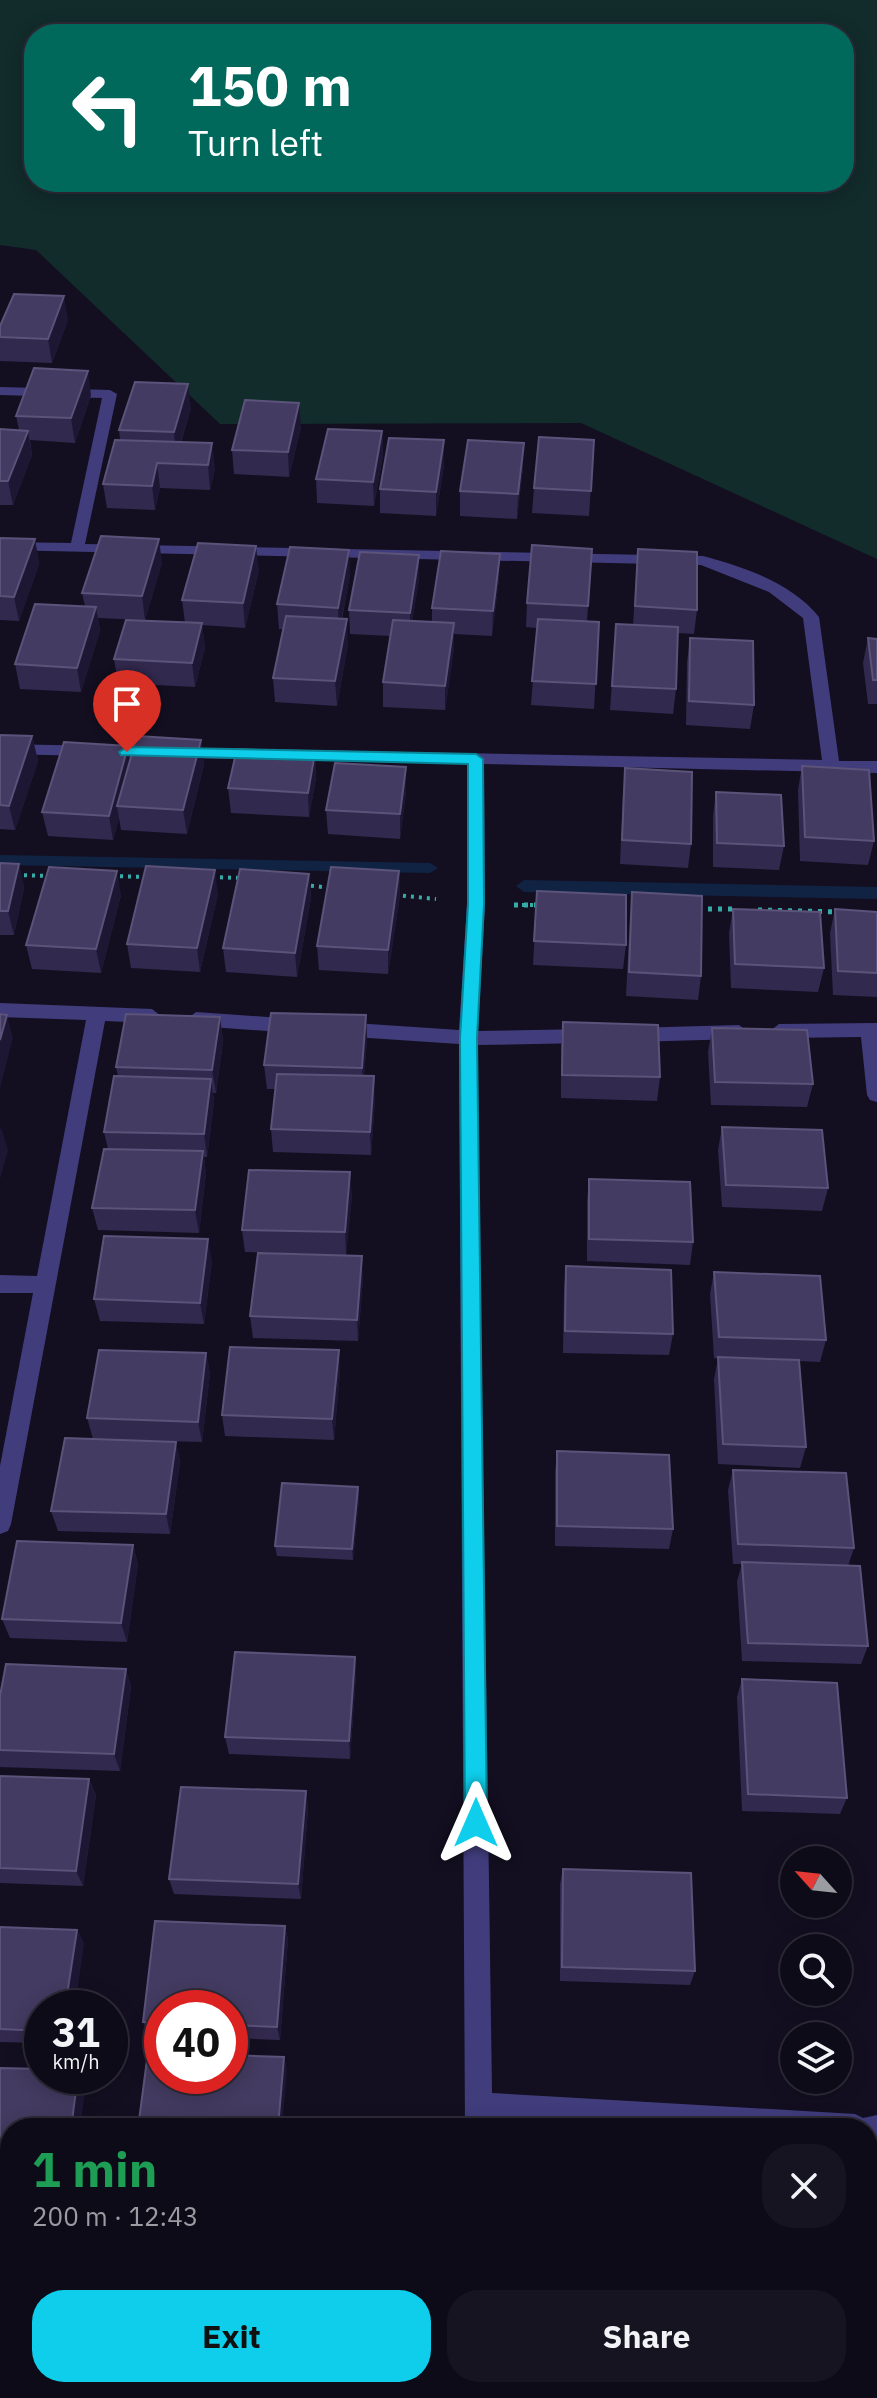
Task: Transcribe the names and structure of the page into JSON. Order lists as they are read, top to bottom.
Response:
{
  "north": "top left",
  "page": {
    "turn": ["150 m", "Turn left"],
    "speed": "31 km/h",
    "limit": "40",
    "heading": ["1 min", "200 m · 12:43"],
    "buttons": ["Exit", "Share"]
  }
}
